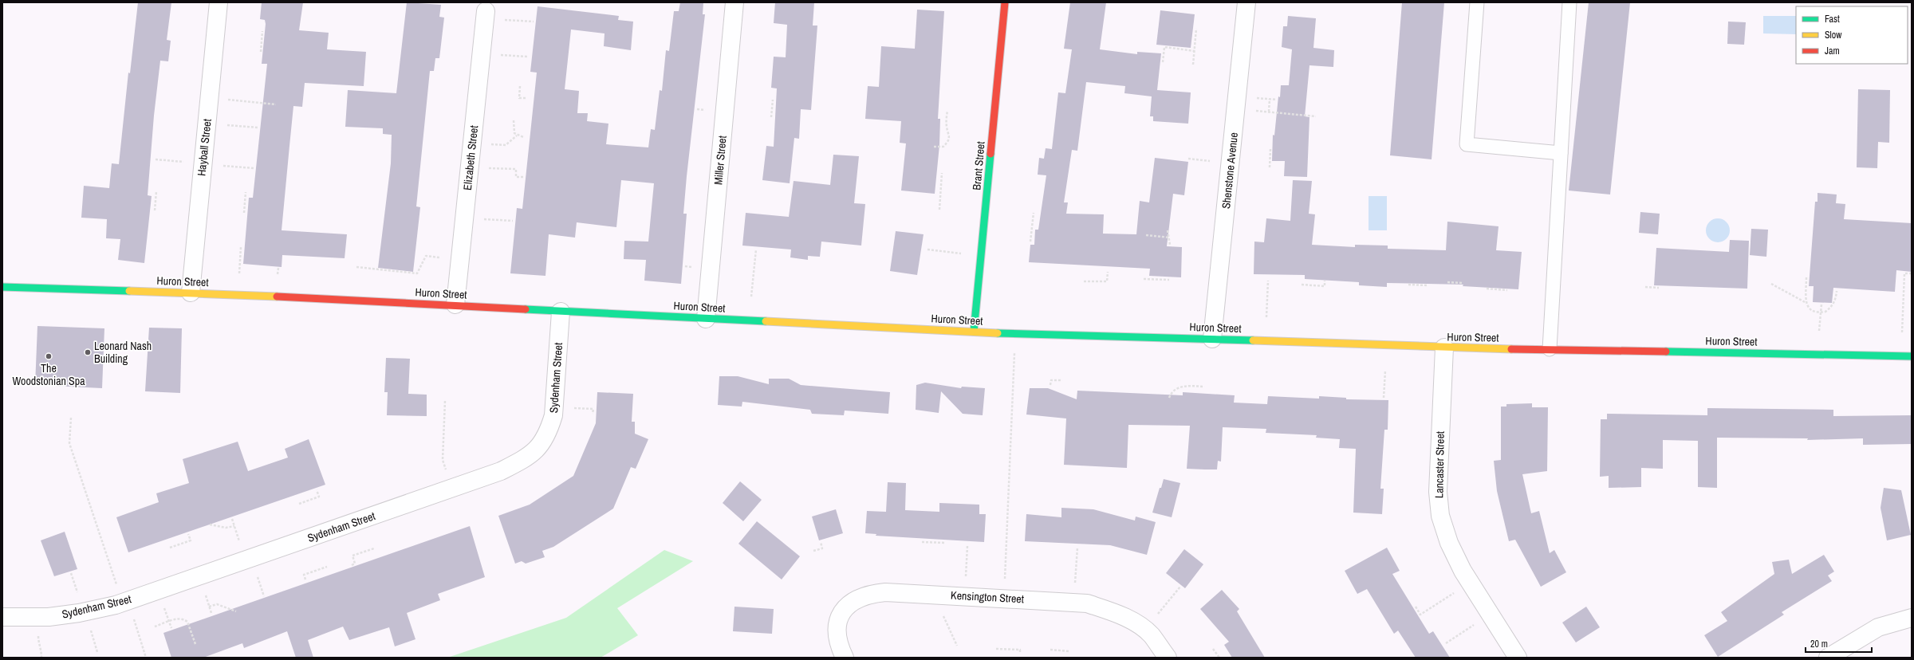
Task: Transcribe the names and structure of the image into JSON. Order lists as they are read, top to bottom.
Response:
{
  "streets": {
    "main road": ["Brant Street", "Huron Street"],
    "street": [
      "Hayball Street",
      "Elizabeth Street",
      "Miller Street",
      "Shenstone Avenue",
      "Sydenham Street",
      "Lancaster Street",
      "Kensington Street"
    ]
  },
  "crossings": [
    ["Hayball Street", "Huron Street"],
    ["Elizabeth Street", "Huron Street"],
    ["Miller Street", "Huron Street"],
    ["Brant Street", "Huron Street"],
    ["Shenstone Avenue", "Huron Street"],
    ["Huron Street", "Sydenham Street"],
    ["Huron Street", "Lancaster Street"]
  ],
  "places": ["Leonard Nash Building", "The Woodstonian Spa"],
  "legend": ["Fast", "Slow", "Jam"],
  "scale_bar": "20 m"
}
